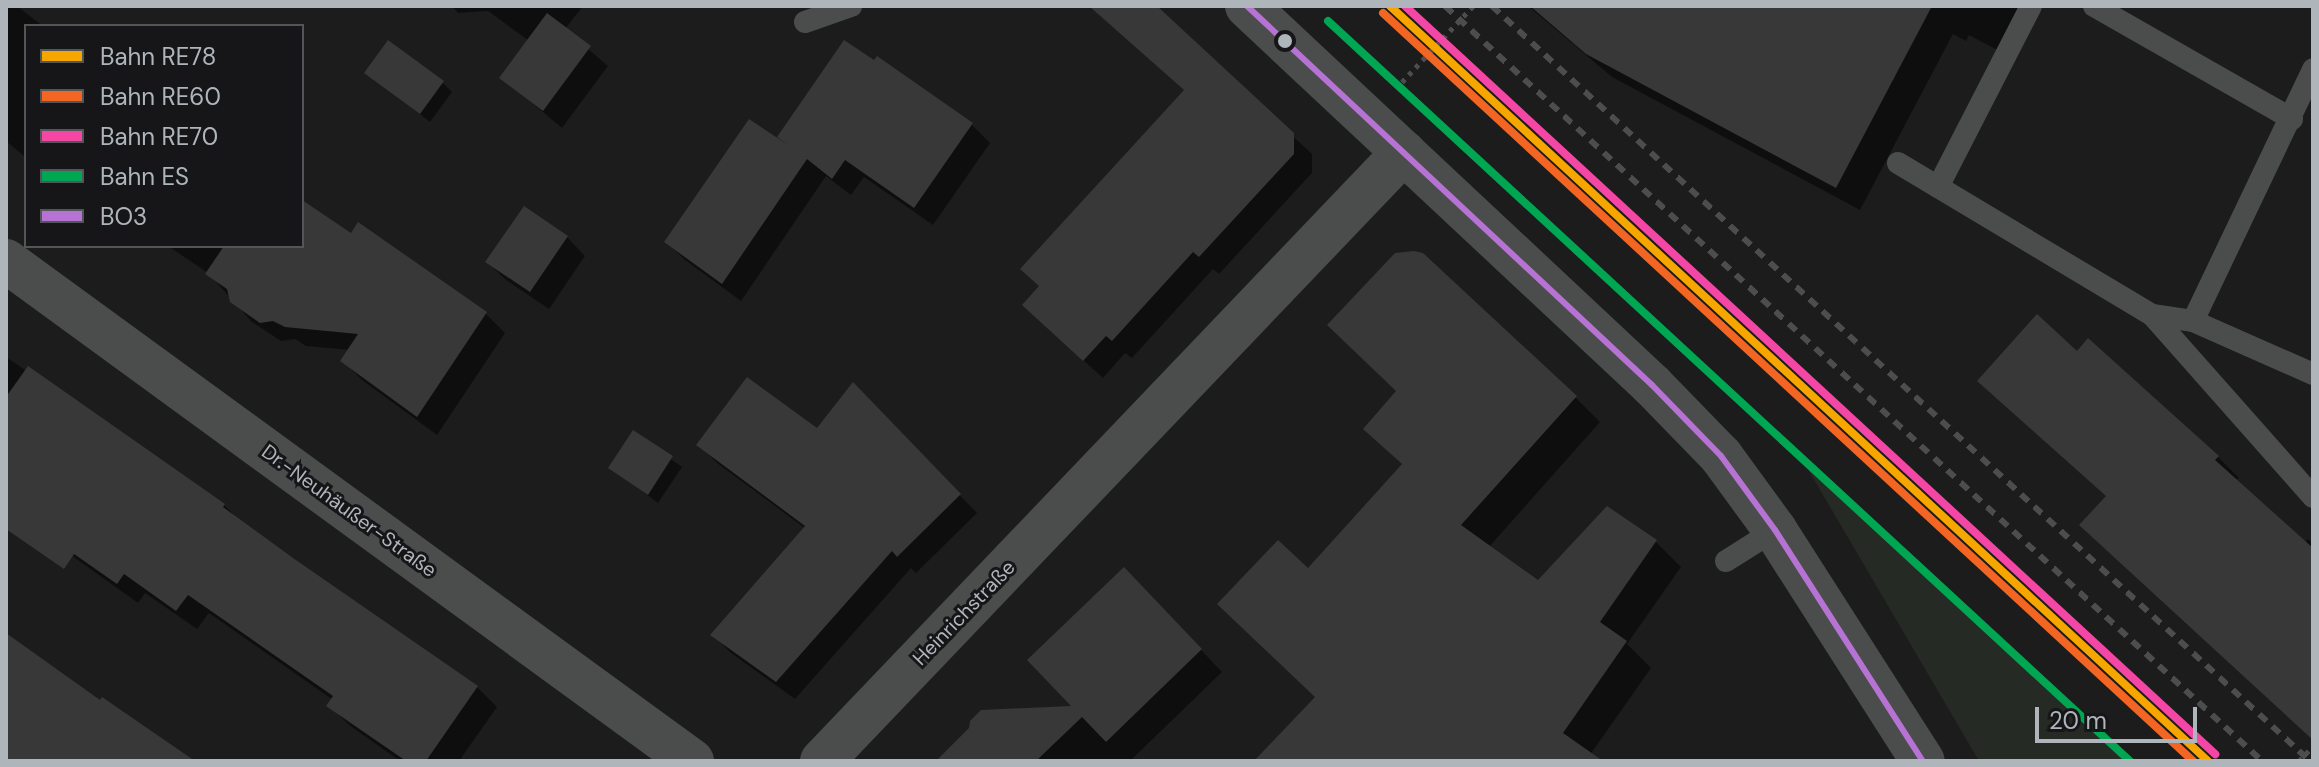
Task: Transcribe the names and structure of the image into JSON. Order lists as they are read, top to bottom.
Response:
{
  "streets": {
    "street": ["Dr.-Neuhäußer-Straße", "Heinrichstraße"]
  },
  "lines": [
    "rail line RE78",
    "rail line RE70",
    "transit line BO3",
    "rail line RE60",
    "rail line ES"
  ],
  "legend": [
    "Bahn RE78",
    "Bahn RE60",
    "Bahn RE70",
    "Bahn ES",
    "BO3"
  ],
  "scale_bar": "20 m"
}
